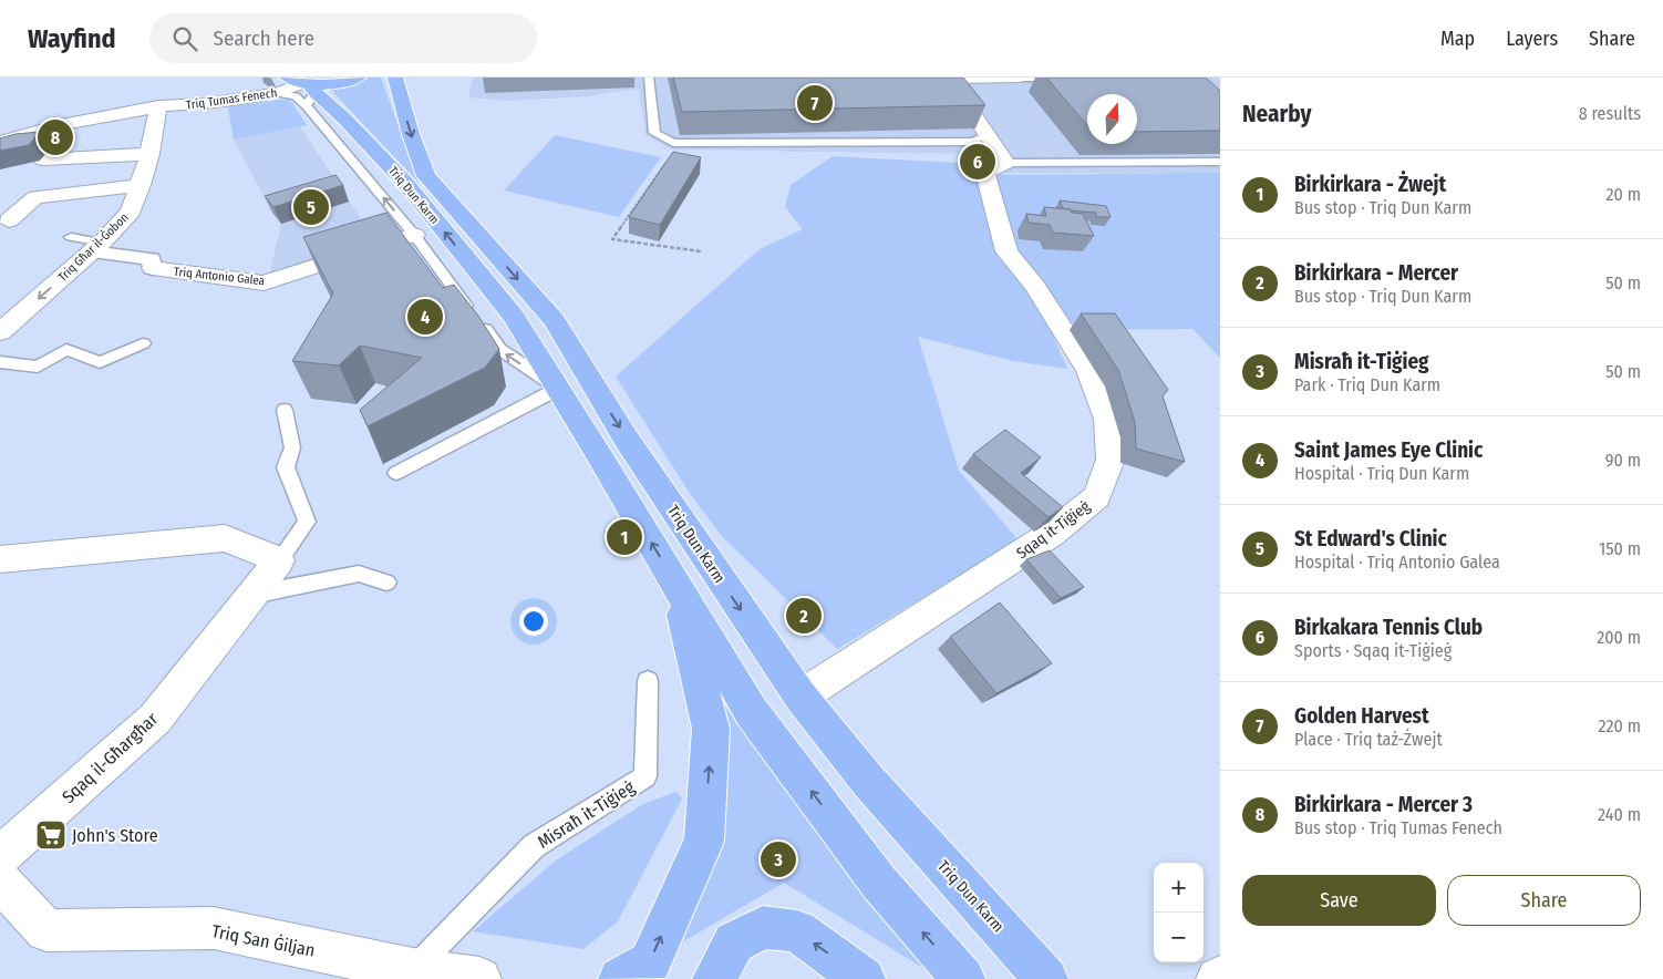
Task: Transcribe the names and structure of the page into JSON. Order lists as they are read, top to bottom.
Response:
{
  "streets": {
    "highway": ["Triq Dun Karm"],
    "street": [
      "Triq Tumas Fenech",
      "Triq Għar il-Ġobon",
      "Triq Antonio Galea",
      "Sqaq it-Tiġieġ",
      "Sqaq il-Għargħar",
      "Triq San Ġiljan"
    ],
    "lane": ["Misraħ it-Tiġieġ"]
  },
  "crossings": [
    ["Triq Tumas Fenech", "Triq Dun Karm"],
    ["Triq Tumas Fenech", "Triq Għar il-Ġobon"],
    ["Triq Dun Karm", "Triq Antonio Galea"],
    ["Triq Dun Karm", "Sqaq it-Tiġieġ"],
    ["Triq Għar il-Ġobon", "Triq Antonio Galea"],
    ["Misraħ it-Tiġieġ", "Triq San Ġiljan"]
  ],
  "one_way": ["Triq Għar il-Ġobon"],
  "places": {
    "supermarket": ["John's Store"]
  },
  "north": "top",
  "page": {
    "header": "Wayfind",
    "search": "Search here",
    "nav": ["Map", "Layers", "Share"],
    "heading": ["Nearby", "8 results"],
    "pins": [
      "7",
      "8",
      "6",
      "5",
      "4",
      "1",
      "2",
      "3"
    ],
    "list": [
      {
        "mark": "1",
        "name": "Birkirkara - Żwejt",
        "note": "Bus stop · Triq Dun Karm",
        "value": "20 m"
      },
      {
        "mark": "2",
        "name": "Birkirkara - Mercer",
        "note": "Bus stop · Triq Dun Karm",
        "value": "50 m"
      },
      {
        "mark": "3",
        "name": "Misraħ it-Tiġieg",
        "note": "Park · Triq Dun Karm",
        "value": "50 m"
      },
      {
        "mark": "4",
        "name": "Saint James Eye Clinic",
        "note": "Hospital · Triq Dun Karm",
        "value": "90 m"
      },
      {
        "mark": "5",
        "name": "St Edward's Clinic",
        "note": "Hospital · Triq Antonio Galea",
        "value": "150 m"
      },
      {
        "mark": "6",
        "name": "Birkakara Tennis Club",
        "note": "Sports · Sqaq it-Tiġieġ",
        "value": "200 m"
      },
      {
        "mark": "7",
        "name": "Golden Harvest",
        "note": "Place · Triq taż-Żwejt",
        "value": "220 m"
      },
      {
        "mark": "8",
        "name": "Birkirkara - Mercer 3",
        "note": "Bus stop · Triq Tumas Fenech",
        "value": "240 m"
      }
    ],
    "buttons": ["Save", "Share"],
    "map_buttons": ["+", "−"]
  }
}
